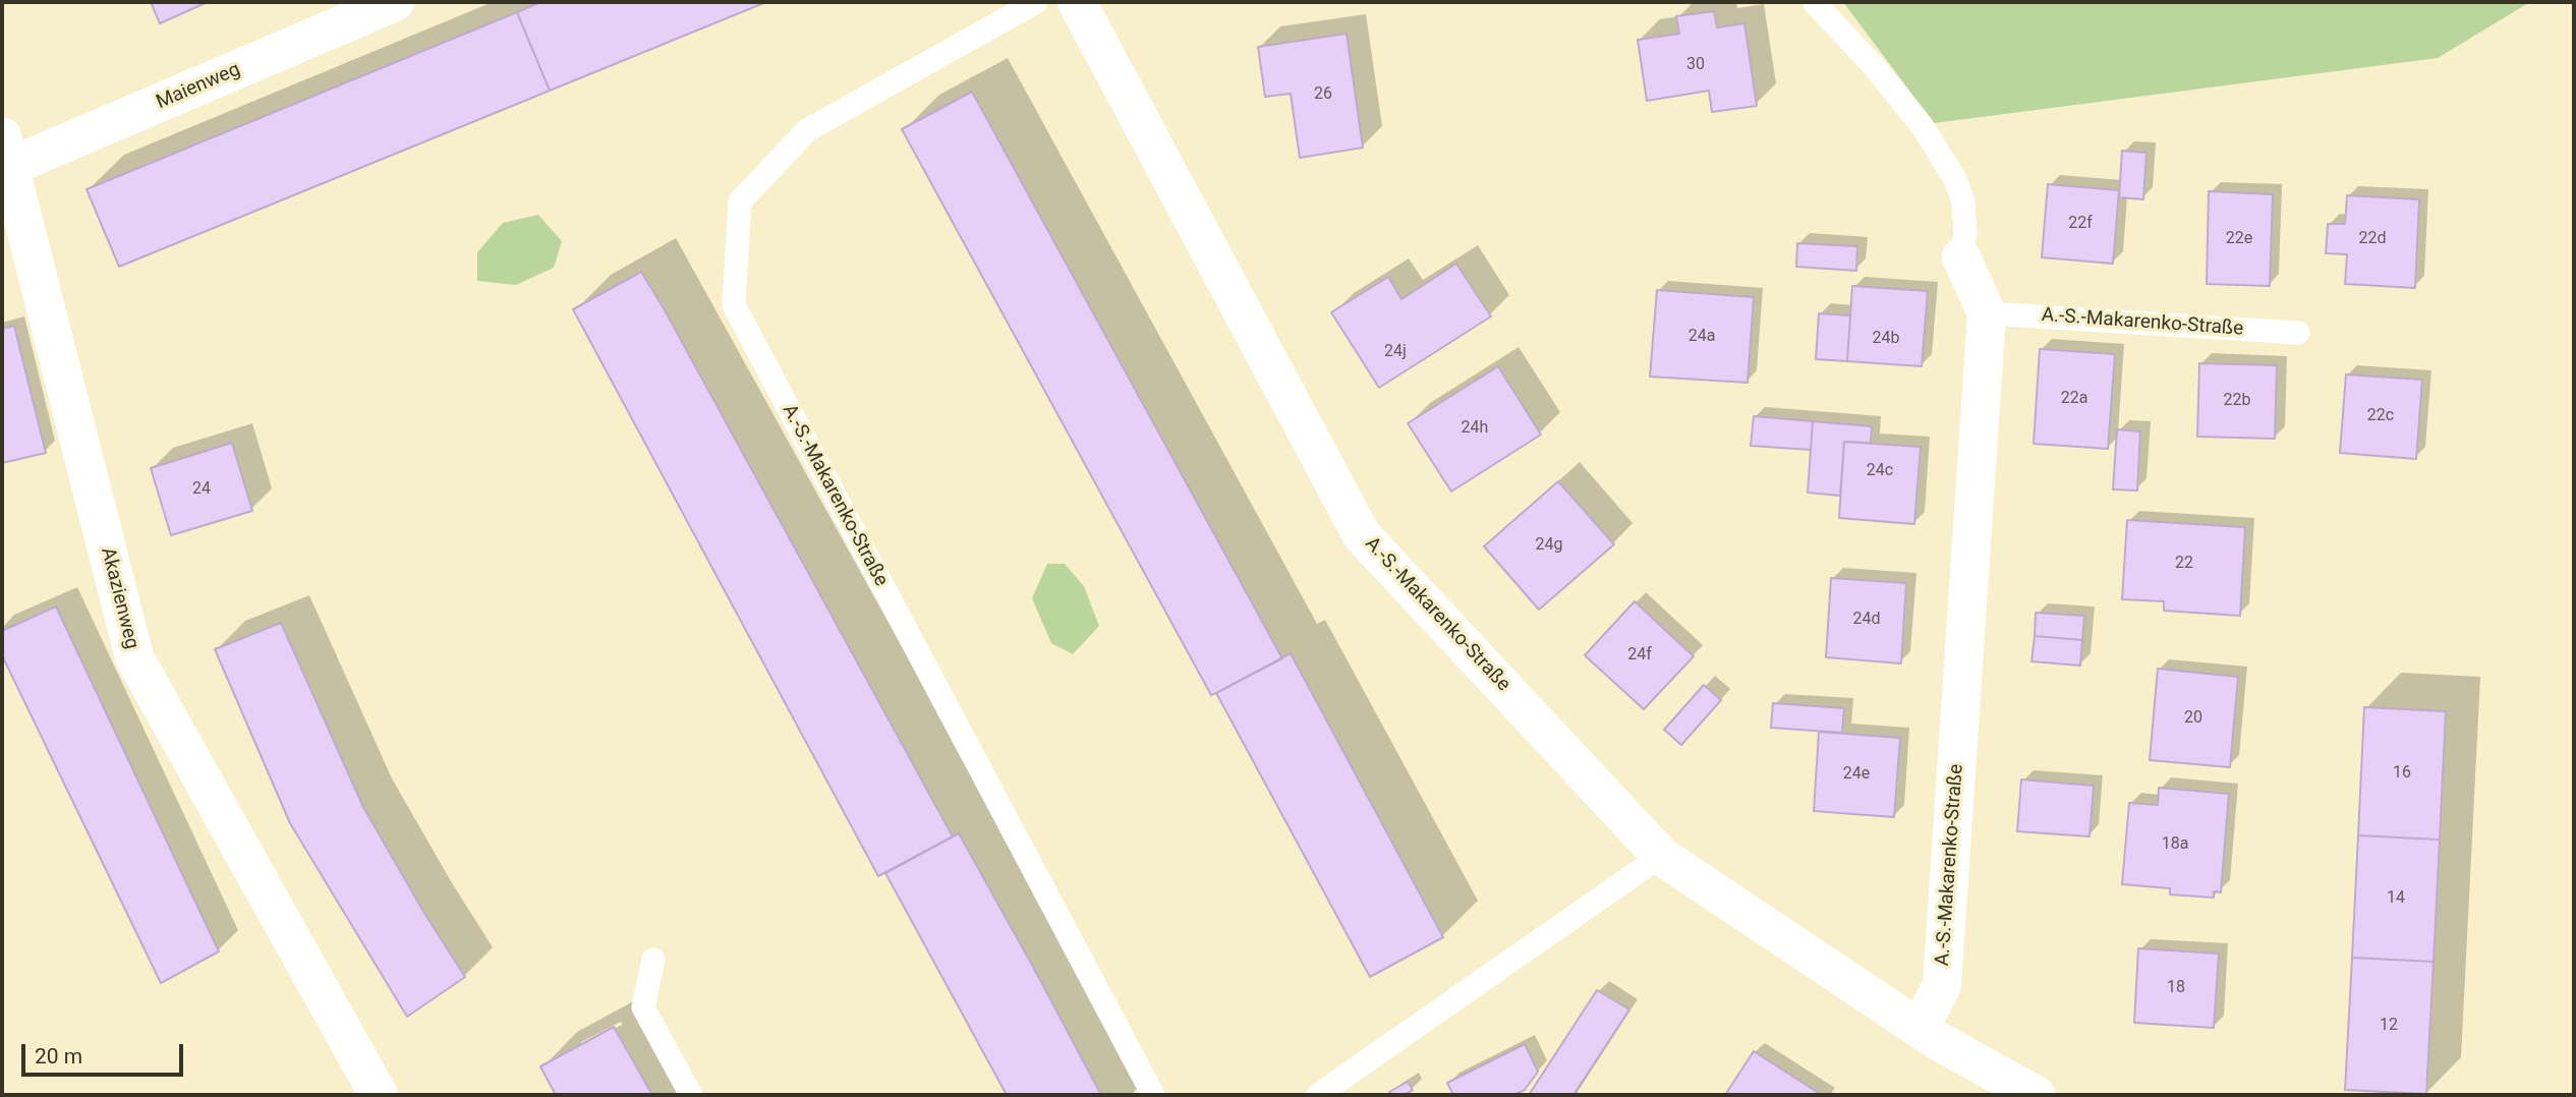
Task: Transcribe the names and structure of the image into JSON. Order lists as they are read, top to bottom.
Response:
{
  "streets": {
    "street": ["Maienweg", "A.-S.-Makarenko-Straße", "Akazienweg"]
  },
  "crossings": [
    ["Maienweg", "Akazienweg"]
  ],
  "house_numbers": [
    "30",
    "26",
    "22f",
    "22e",
    "22d",
    "24a",
    "24b",
    "24j",
    "22a",
    "22b",
    "22c",
    "24h",
    "24c",
    "24",
    "24g",
    "22",
    "24d",
    "24f",
    "20",
    "16",
    "24e",
    "18a",
    "14",
    "18",
    "12"
  ],
  "scale_bar": "20 m"
}
